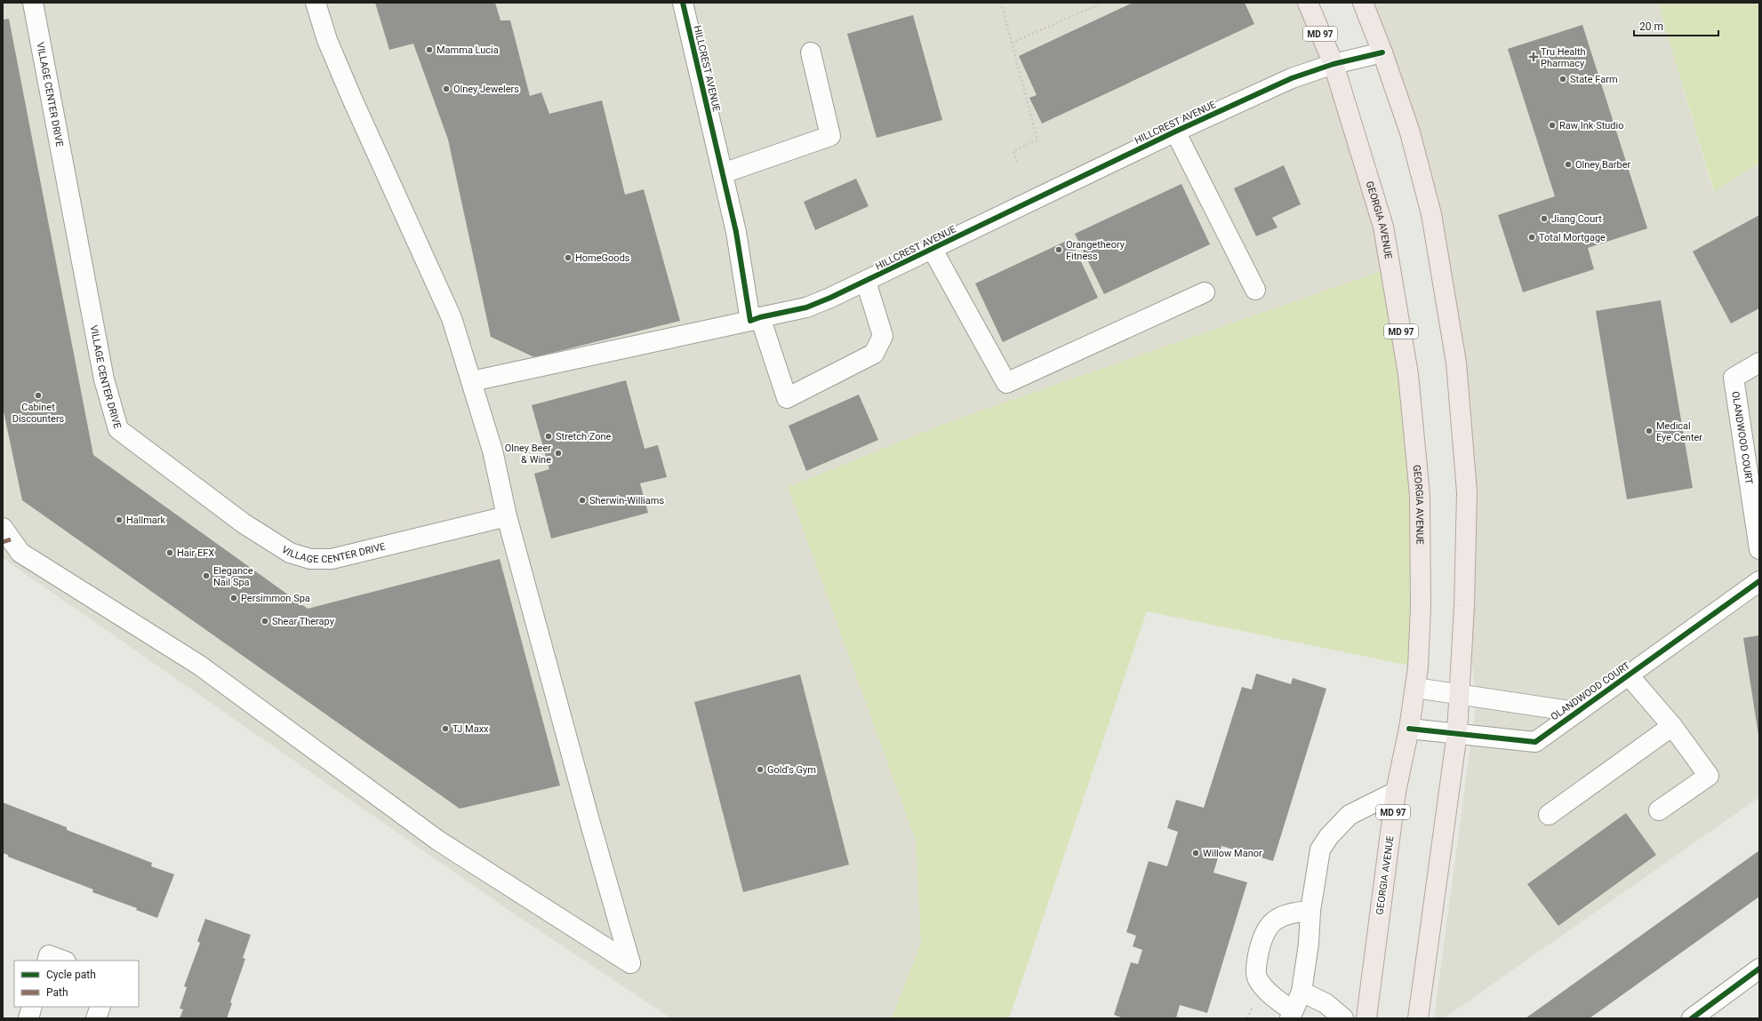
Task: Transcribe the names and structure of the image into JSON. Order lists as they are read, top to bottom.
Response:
{
  "streets": {
    "main road": ["MD 97", "GEORGIA AVENUE"],
    "street": ["HILLCREST AVENUE", "VILLAGE CENTER DRIVE", "OLANDWOOD COURT"]
  },
  "crossings": [
    ["HILLCREST AVENUE", "GEORGIA AVENUE"],
    ["GEORGIA AVENUE", "OLANDWOOD COURT"]
  ],
  "places": {
    "other": [
      "Mamma Lucia",
      "State Farm",
      "Olney Jewelers",
      "Raw Ink Studio",
      "Olney Barber",
      "Jiang Court",
      "Total Mortgage",
      "Orangetheory Fitness",
      "HomeGoods",
      "Cabinet Discounters",
      "Medical Eye Center",
      "Stretch Zone",
      "Olney Beer & Wine",
      "Sherwin-Williams",
      "Hallmark",
      "Hair EFX",
      "Elegance Nail Spa",
      "Persimmon Spa",
      "Shear Therapy",
      "TJ Maxx",
      "Gold's Gym",
      "Willow Manor"
    ],
    "health": ["Tru Health Pharmacy"]
  },
  "legend": ["Cycle path", "Path"],
  "scale_bar": "20 m"
}
